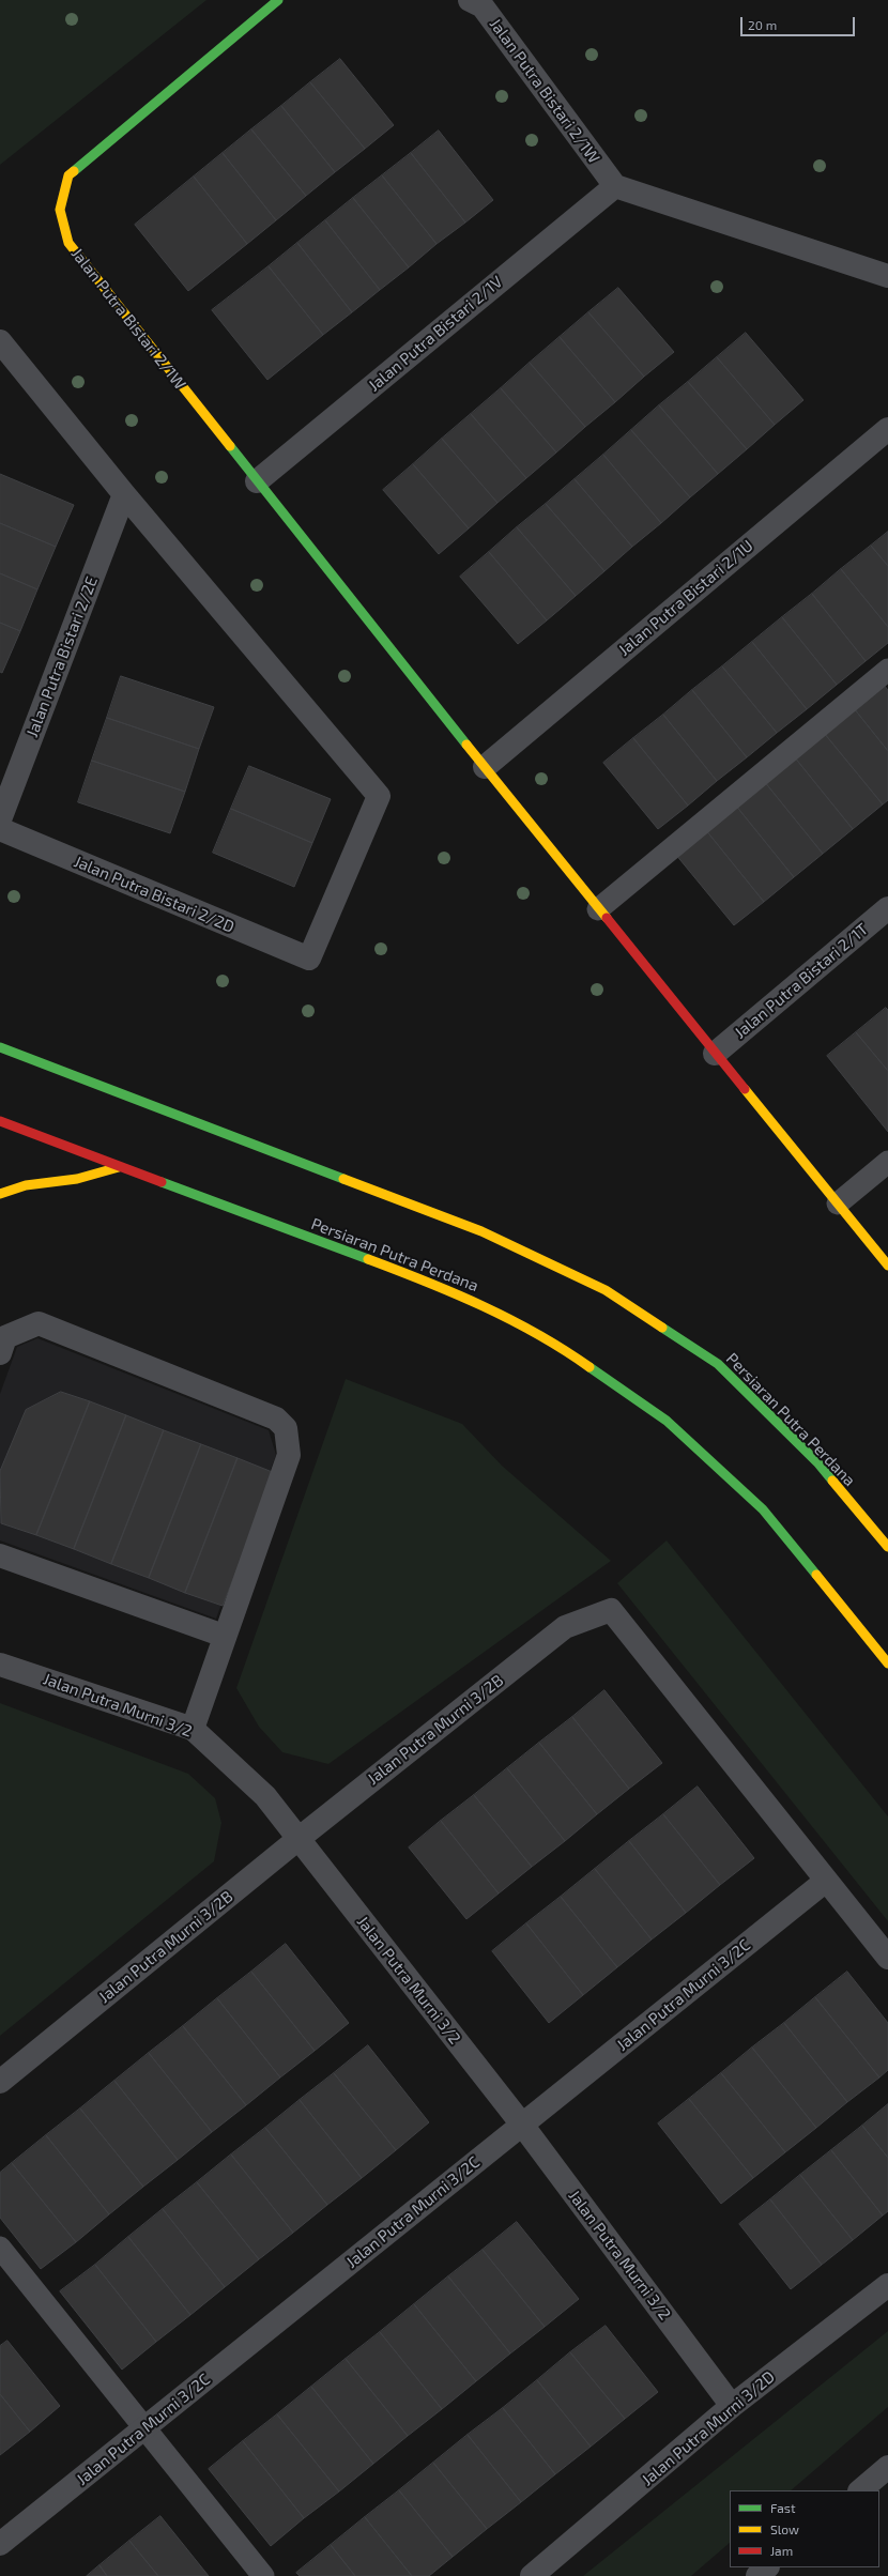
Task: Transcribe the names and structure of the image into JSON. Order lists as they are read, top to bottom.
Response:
{
  "streets": {
    "main road": ["Jalan Putra Bistari 2/1W", "Persiaran Putra Perdana"],
    "street": [
      "Jalan Putra Bistari 2/1V",
      "Jalan Putra Bistari 2/1U",
      "Jalan Putra Bistari 2/2E",
      "Jalan Putra Bistari 2/2D",
      "Jalan Putra Bistari 2/1T",
      "Jalan Putra Murni 3/2",
      "Jalan Putra Murni 3/2B",
      "Jalan Putra Murni 3/2C",
      "Jalan Putra Murni 3/2D"
    ]
  },
  "crossings": [
    ["Jalan Putra Bistari 2/1W", "Jalan Putra Bistari 2/1V"],
    ["Jalan Putra Bistari 2/1W", "Jalan Putra Bistari 2/1U"],
    ["Jalan Putra Bistari 2/1W", "Jalan Putra Bistari 2/1T"],
    ["Jalan Putra Bistari 2/2E", "Jalan Putra Bistari 2/2D"],
    ["Jalan Putra Murni 3/2", "Jalan Putra Murni 3/2B"],
    ["Jalan Putra Murni 3/2", "Jalan Putra Murni 3/2C"],
    ["Jalan Putra Murni 3/2", "Jalan Putra Murni 3/2D"],
    ["Jalan Putra Murni 3/2B", "Jalan Putra Murni 3/2C"]
  ],
  "legend": ["Fast", "Slow", "Jam"],
  "scale_bar": "20 m"
}
